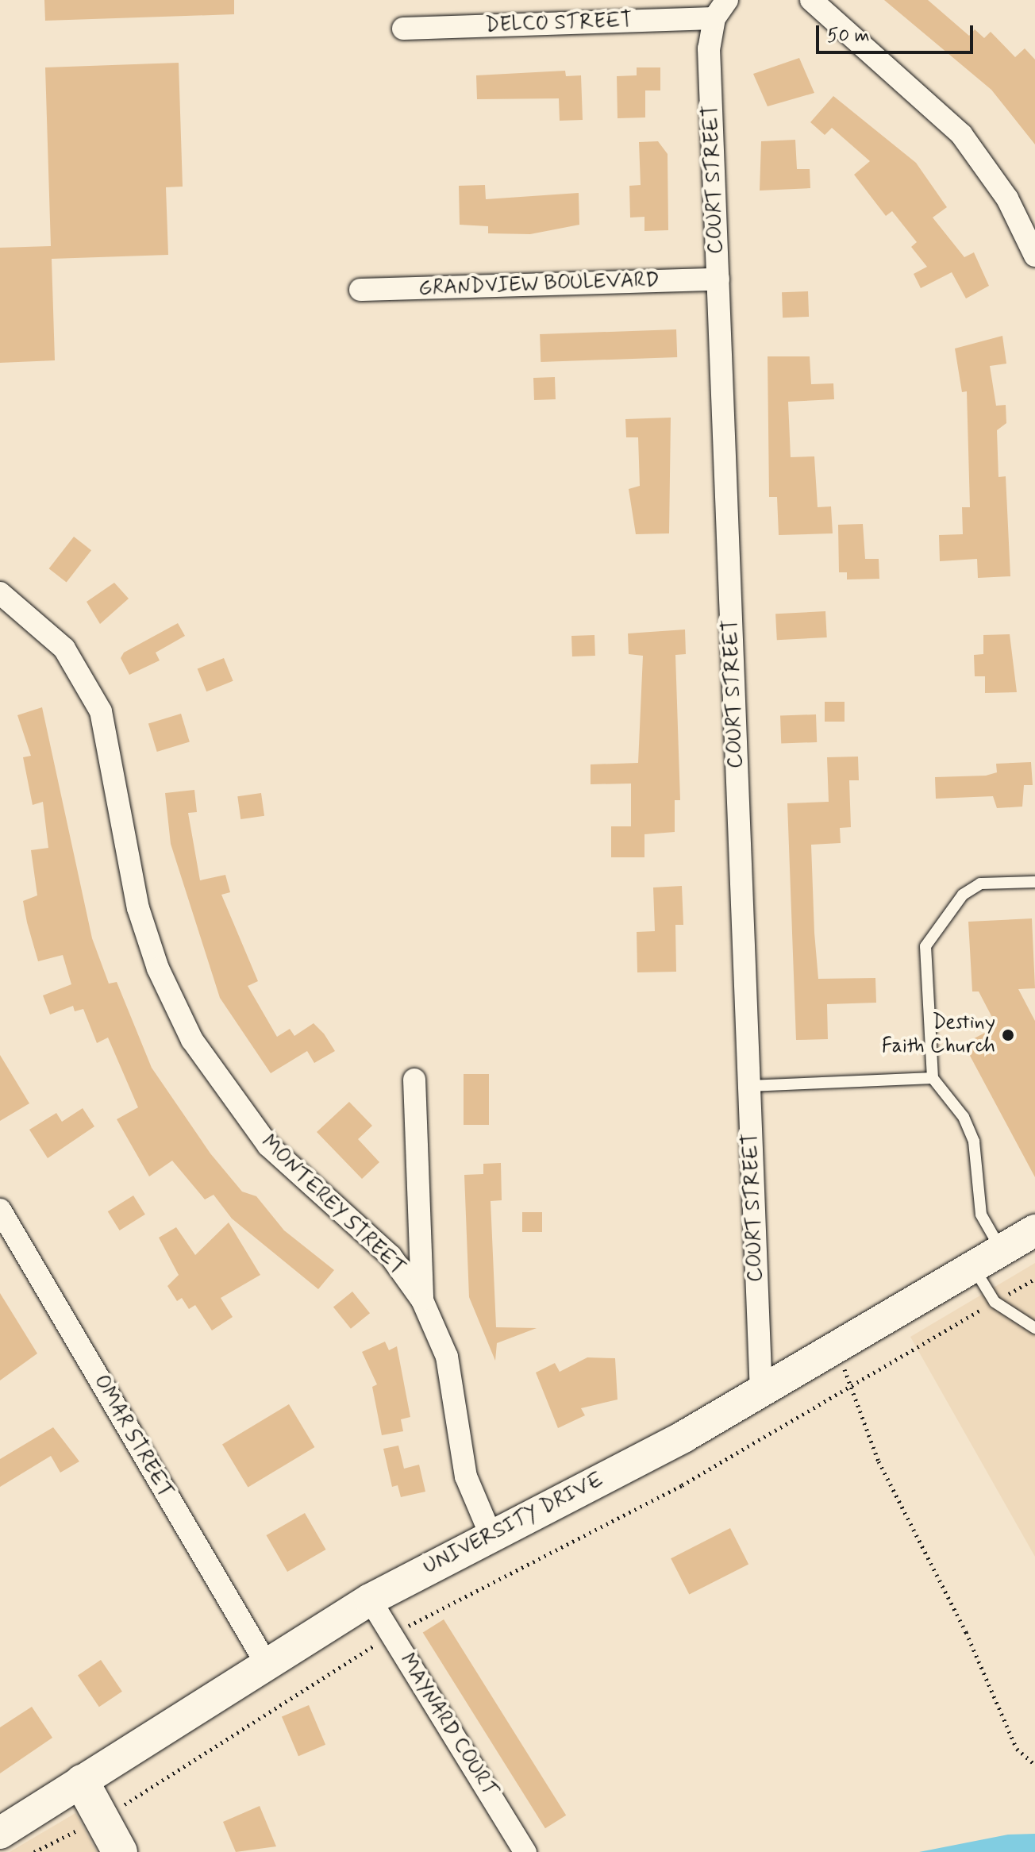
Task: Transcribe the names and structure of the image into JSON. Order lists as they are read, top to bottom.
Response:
{
  "streets": {
    "main road": ["UNIVERSITY DRIVE"],
    "street": [
      "DELCO STREET",
      "COURT STREET",
      "GRANDVIEW BOULEVARD",
      "MONTEREY STREET",
      "OMAR STREET",
      "MAYNARD COURT"
    ]
  },
  "crossings": [
    ["DELCO STREET", "COURT STREET"],
    ["COURT STREET", "GRANDVIEW BOULEVARD"],
    ["COURT STREET", "UNIVERSITY DRIVE"],
    ["MONTEREY STREET", "UNIVERSITY DRIVE"],
    ["OMAR STREET", "UNIVERSITY DRIVE"],
    ["UNIVERSITY DRIVE", "MAYNARD COURT"]
  ],
  "places": ["Destiny Faith Church"],
  "scale_bar": "50 m"
}
